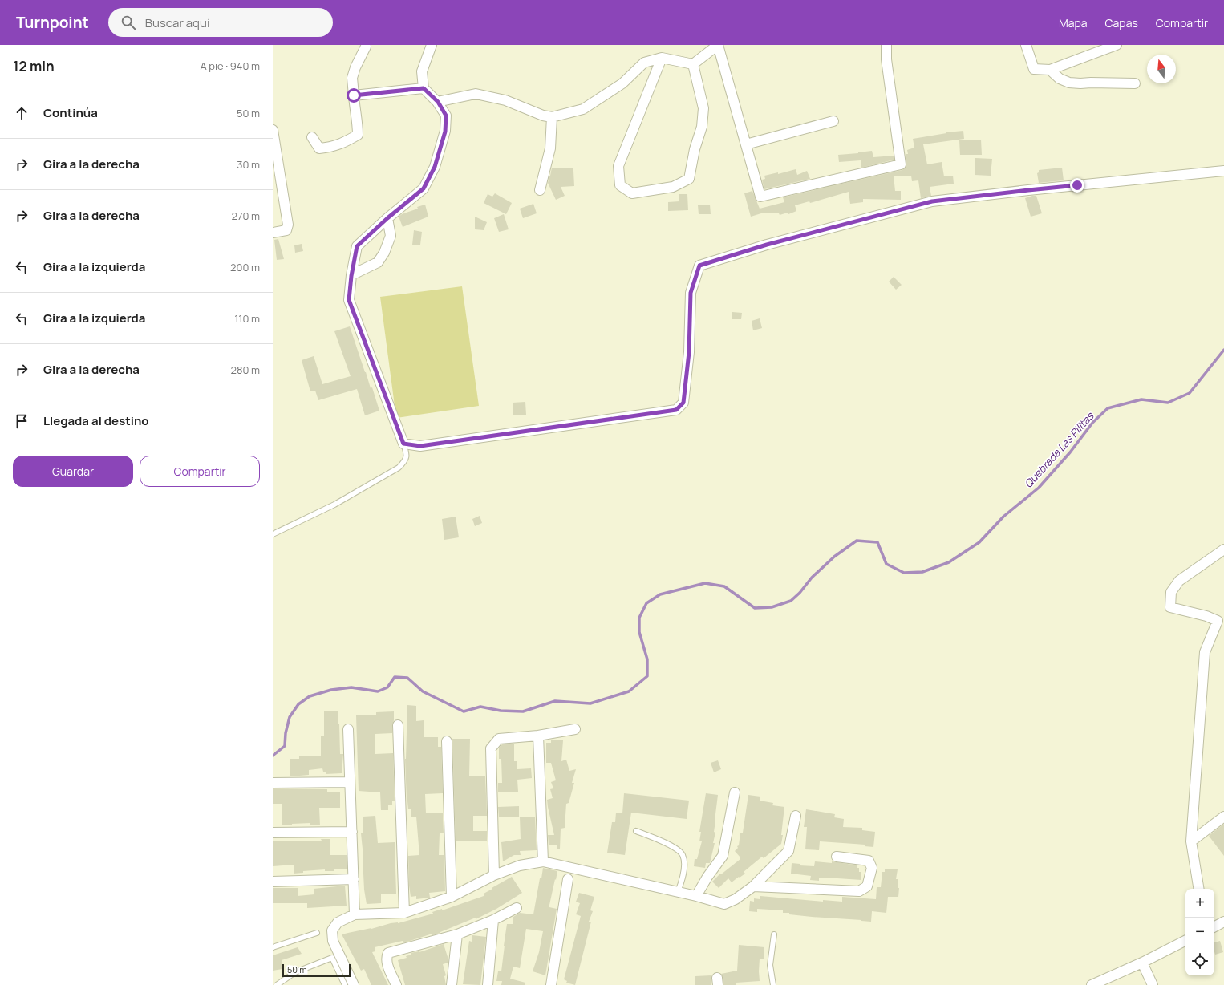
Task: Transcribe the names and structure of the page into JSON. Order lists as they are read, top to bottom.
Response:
{
  "water": ["Quebrada Las Pilitas"],
  "scale_bar": "50 m",
  "north": "top",
  "page": {
    "header": "Turnpoint",
    "search": "Buscar aquí",
    "nav": ["Mapa", "Capas", "Compartir"],
    "heading": ["12 min", "A pie · 940 m"],
    "list": [
      ["Continúa", "50 m"],
      ["Gira a la derecha", "30 m"],
      ["Gira a la derecha", "270 m"],
      ["Gira a la izquierda", "200 m"],
      ["Gira a la izquierda", "110 m"],
      ["Gira a la derecha", "280 m"],
      "Llegada al destino"
    ],
    "buttons": ["Guardar", "Compartir"],
    "map_buttons": ["+", "−"],
    "scale": "50 m"
  }
}
